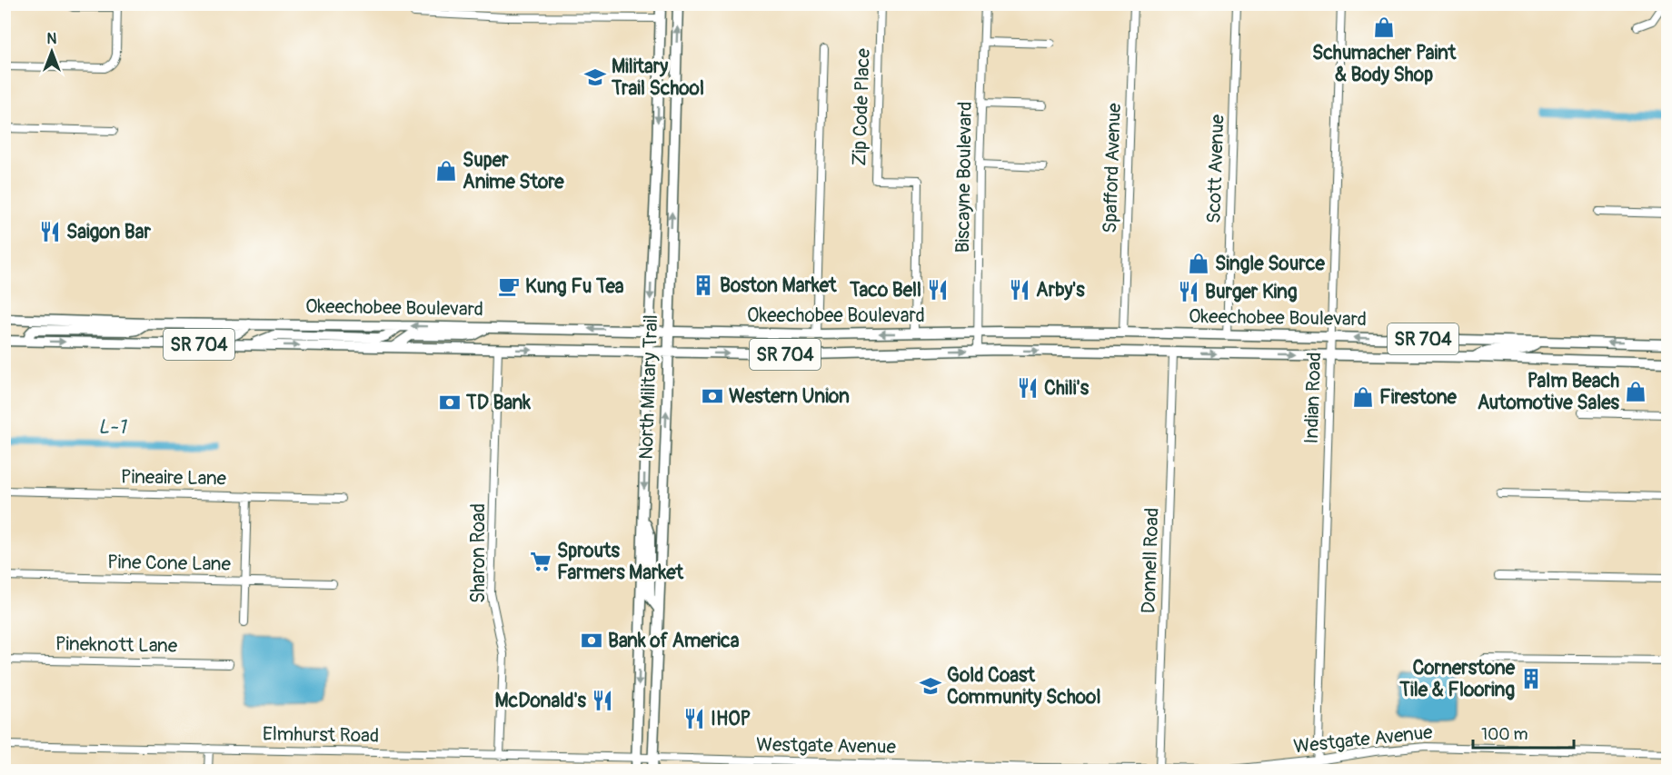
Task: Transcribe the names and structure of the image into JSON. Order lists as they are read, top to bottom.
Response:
{
  "streets": {
    "main road": ["Okeechobee Boulevard", "SR 704", "North Military Trail"],
    "street": [
      "Zip Code Place",
      "Spafford Avenue",
      "Scott Avenue",
      "Biscayne Boulevard",
      "Indian Road",
      "Pineaire Lane",
      "Sharon Road",
      "Donnell Road",
      "Pine Cone Lane",
      "Pineknott Lane",
      "Elmhurst Road",
      "Westgate Avenue"
    ]
  },
  "crossings": [
    ["Zip Code Place", "Okeechobee Boulevard"],
    ["Spafford Avenue", "Okeechobee Boulevard"],
    ["Scott Avenue", "Okeechobee Boulevard"],
    ["Biscayne Boulevard", "Okeechobee Boulevard"],
    ["Okeechobee Boulevard", "North Military Trail"],
    ["Okeechobee Boulevard", "Indian Road"],
    ["Okeechobee Boulevard", "Sharon Road"],
    ["Okeechobee Boulevard", "Donnell Road"],
    ["North Military Trail", "Elmhurst Road"],
    ["North Military Trail", "Westgate Avenue"],
    ["Indian Road", "Westgate Avenue"],
    ["Sharon Road", "Elmhurst Road"],
    ["Donnell Road", "Westgate Avenue"],
    ["Elmhurst Road", "Westgate Avenue"]
  ],
  "water": ["L-1"],
  "places": {
    "shop": [
      "Schumacher Paint & Body Shop",
      "Super Anime Store",
      "Single Source",
      "Palm Beach Automotive Sales",
      "Firestone"
    ],
    "school or university": ["Military Trail School", "Gold Coast Community School"],
    "restaurant": [
      "Saigon Bar",
      "Taco Bell",
      "Arby's",
      "Burger King",
      "Chili's",
      "McDonald's",
      "IHOP"
    ],
    "building": ["Boston Market", "Cornerstone Tile & Flooring"],
    "cafe": ["Kung Fu Tea"],
    "bank": ["Western Union", "TD Bank", "Bank of America"],
    "supermarket": ["Sprouts Farmers Market"]
  },
  "scale_bar": "100 m",
  "north": "top"
}
